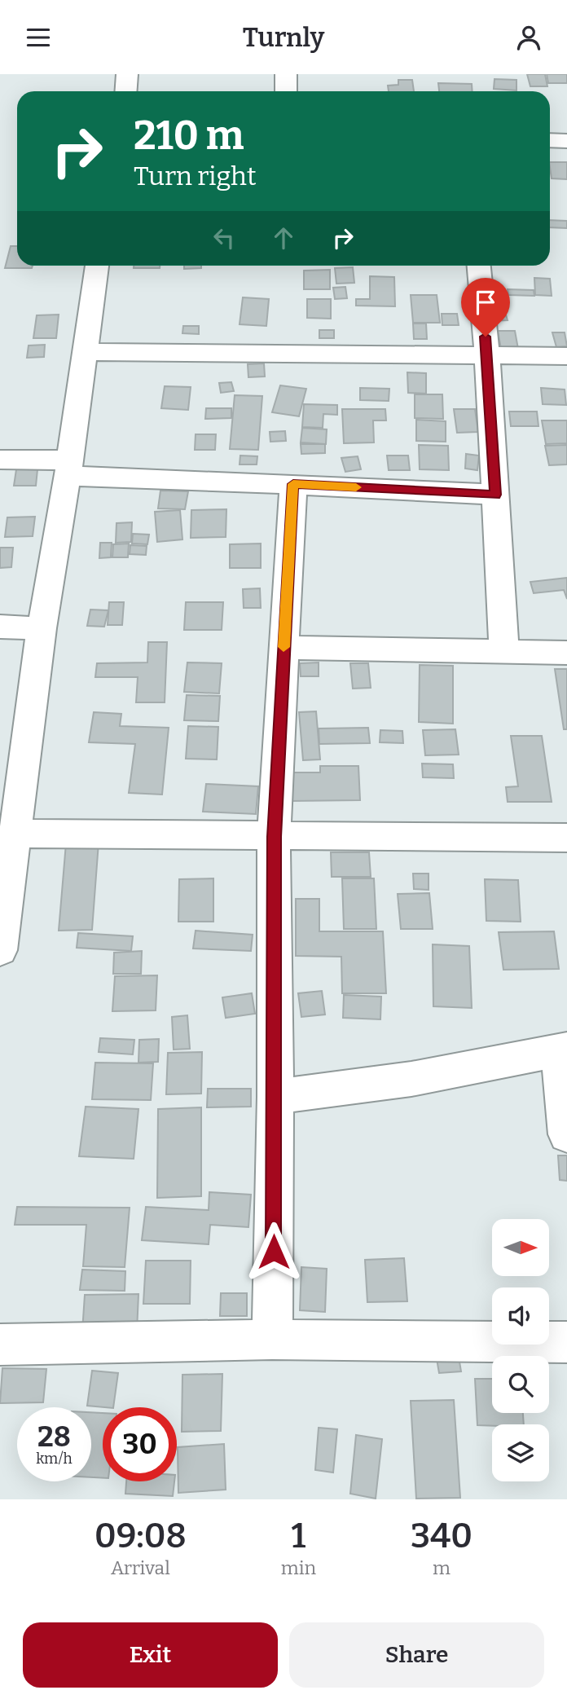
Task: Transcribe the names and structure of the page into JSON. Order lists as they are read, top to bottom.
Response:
{
  "north": "right",
  "page": {
    "header": "Turnly",
    "turn": ["210 m", "Turn right"],
    "speed": "28 km/h",
    "limit": "30",
    "eta": [
      "09:08",
      "Arrival",
      "1",
      "min",
      "340",
      "m"
    ],
    "buttons": ["Exit", "Share"]
  }
}
